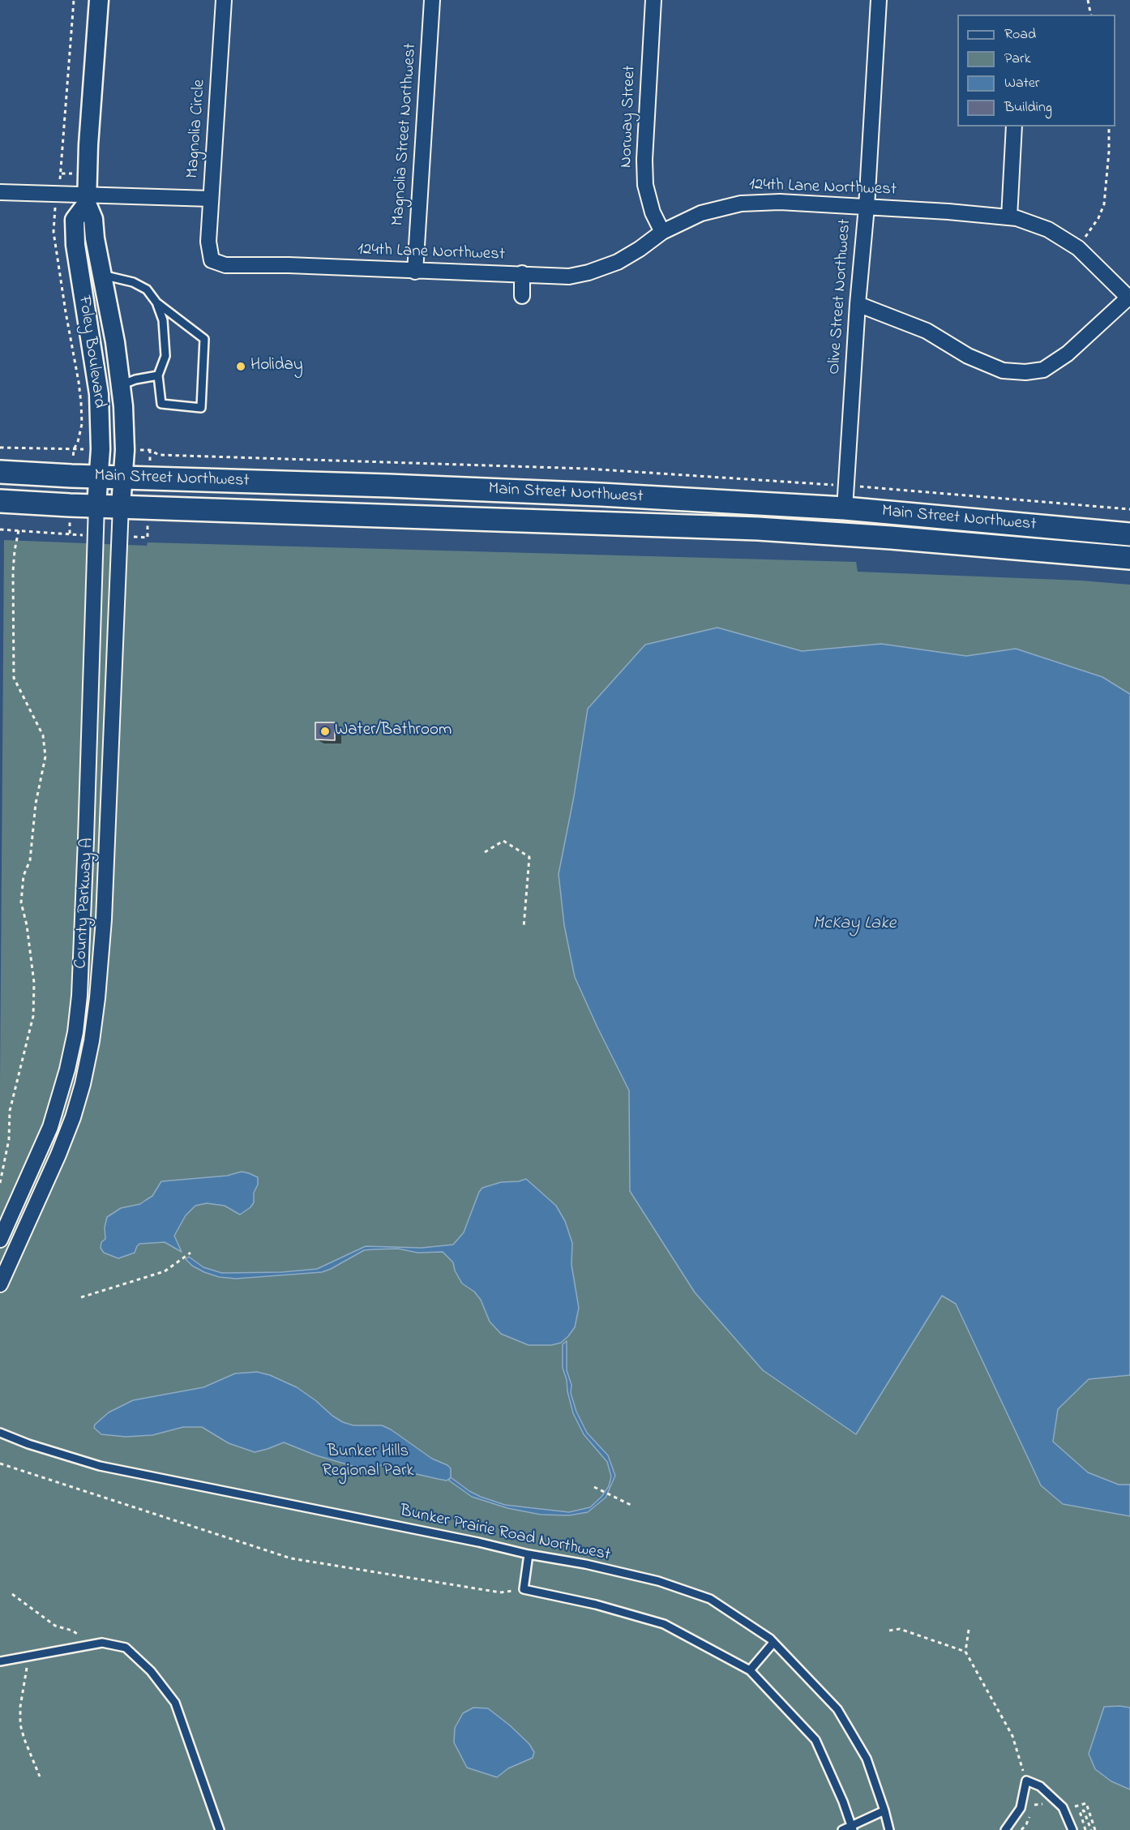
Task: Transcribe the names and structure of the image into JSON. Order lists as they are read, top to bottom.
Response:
{
  "streets": {
    "main road": ["Main Street Northwest"],
    "street": [
      "Norway Street",
      "Magnolia Circle",
      "Magnolia Street Northwest",
      "124th Lane Northwest",
      "Olive Street Northwest",
      "Foley Boulevard",
      "County Parkway A"
    ],
    "lane": ["Bunker Prairie Road Northwest"]
  },
  "crossings": [
    ["Norway Street", "124th Lane Northwest"],
    ["Magnolia Circle", "124th Lane Northwest"],
    ["Magnolia Street Northwest", "124th Lane Northwest"],
    ["124th Lane Northwest", "Olive Street Northwest"],
    ["Olive Street Northwest", "Main Street Northwest"],
    ["Foley Boulevard", "Main Street Northwest"],
    ["Foley Boulevard", "County Parkway A"],
    ["Main Street Northwest", "County Parkway A"]
  ],
  "water": ["McKay Lake"],
  "parks": ["Bunker Hills Regional Park"],
  "places": ["Holiday", "Water/Bathroom"],
  "legend": [
    "Road",
    "Park",
    "Water",
    "Building"
  ]
}
